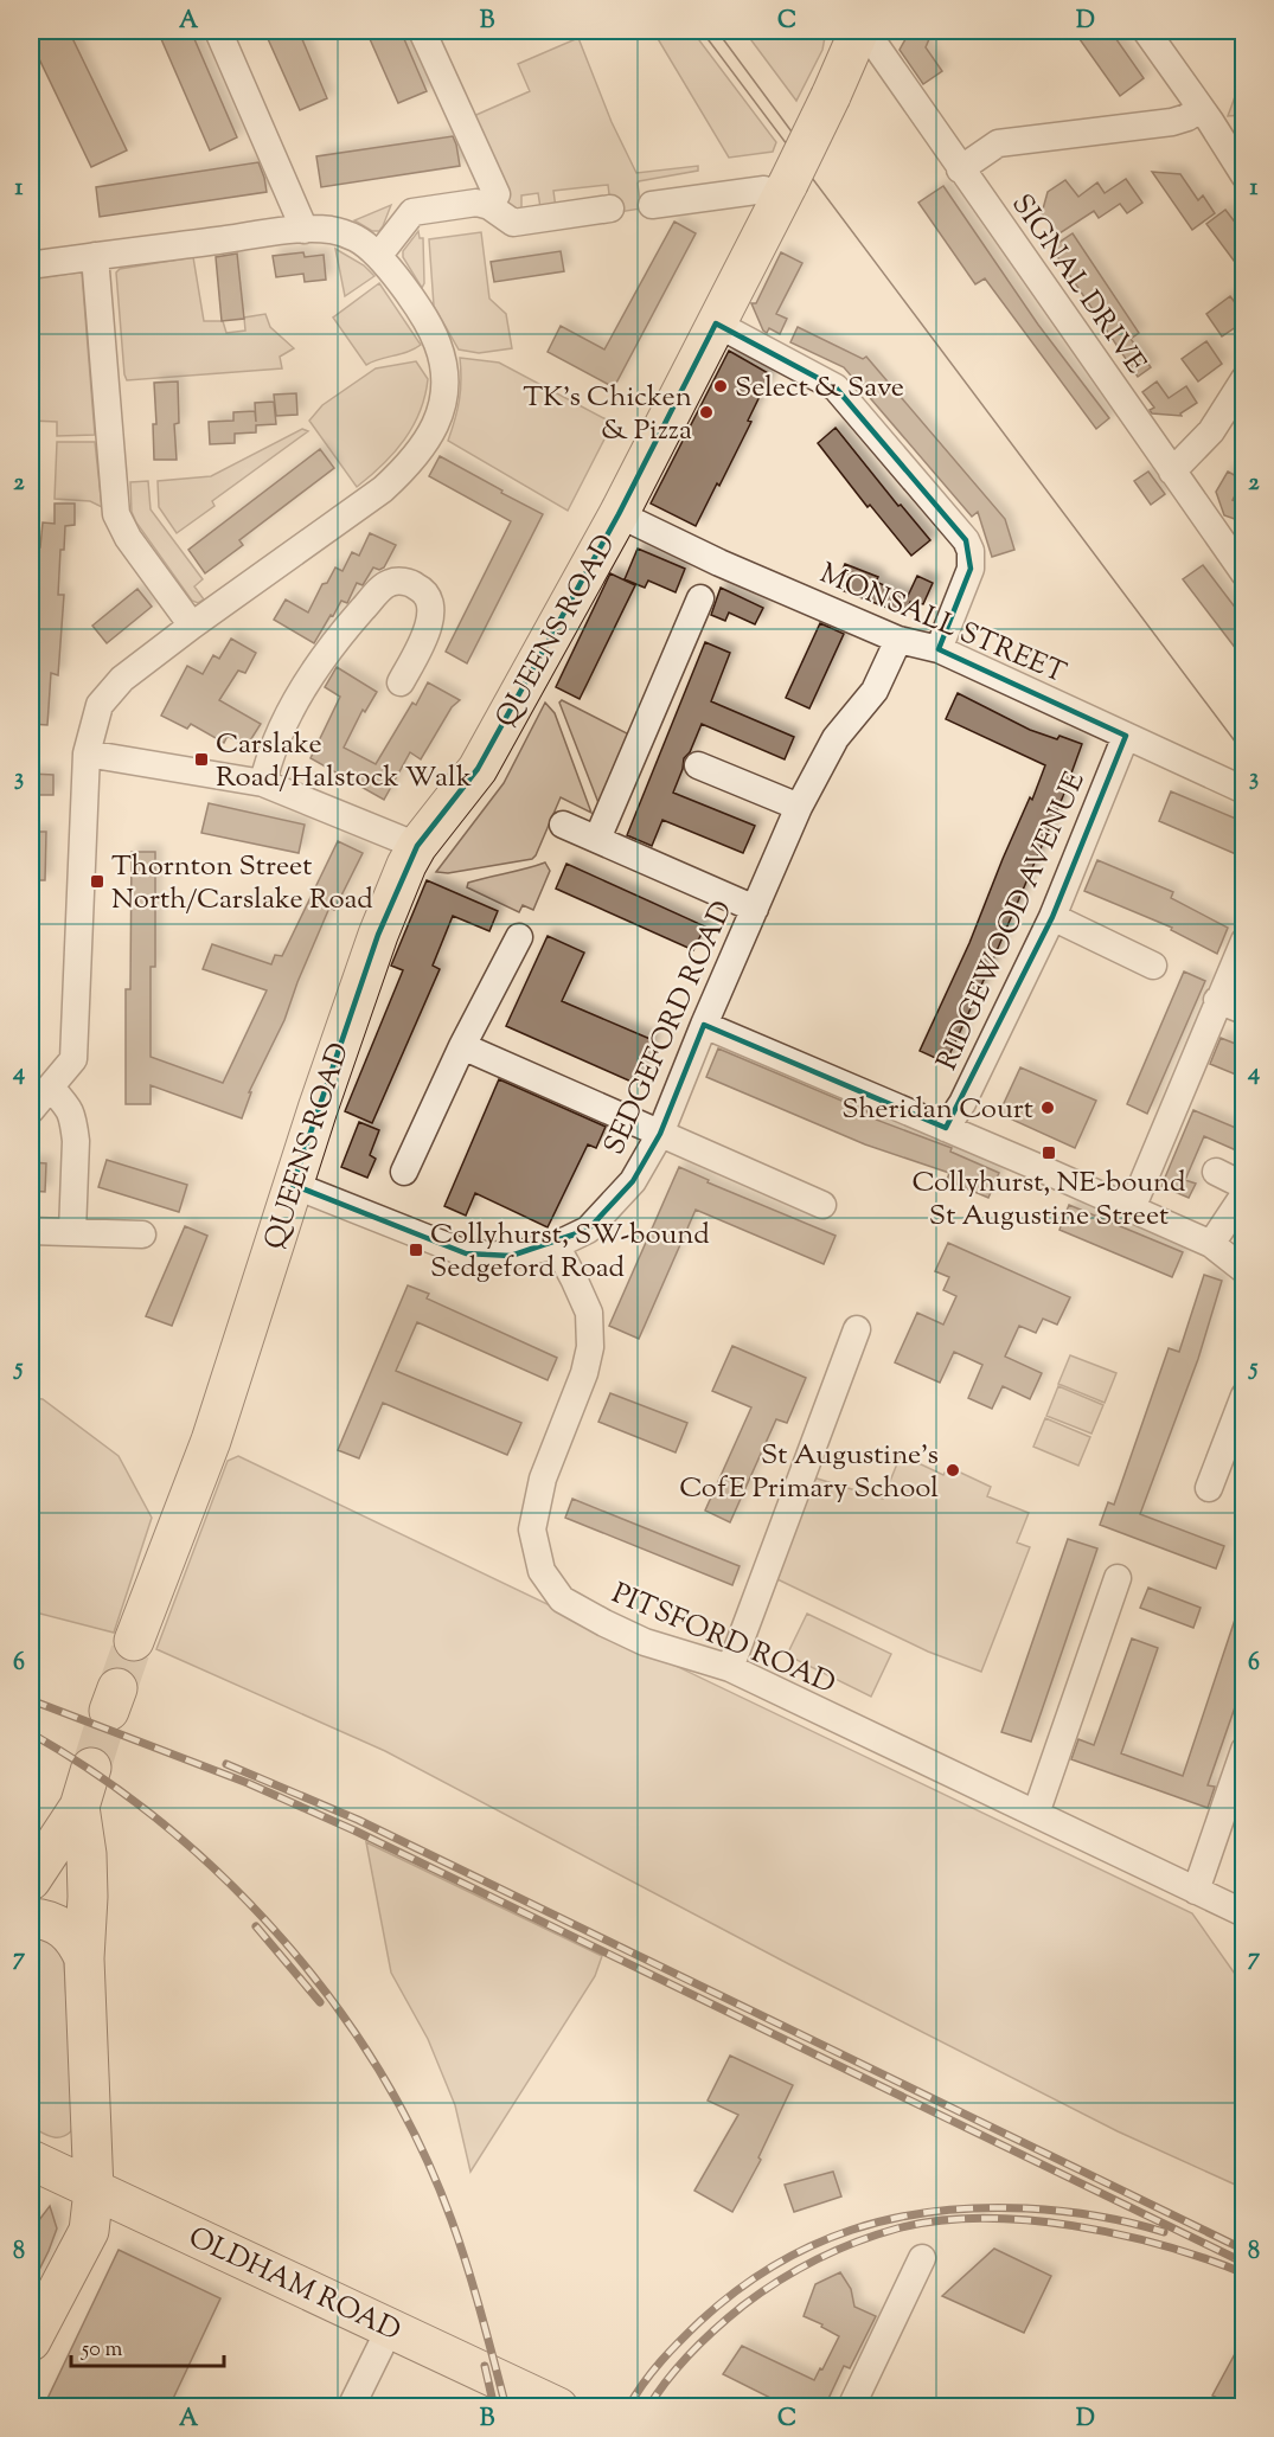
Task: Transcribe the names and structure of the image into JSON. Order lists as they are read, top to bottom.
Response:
{
  "streets": {
    "highway": ["QUEENS ROAD", "OLDHAM ROAD"],
    "street": [
      "SIGNAL DRIVE",
      "MONSALL STREET",
      "RIDGEWOOD AVENUE",
      "SEDGEFORD ROAD",
      "PITSFORD ROAD"
    ]
  },
  "crossings": [
    ["SIGNAL DRIVE", "QUEENS ROAD"],
    ["MONSALL STREET", "QUEENS ROAD"],
    ["MONSALL STREET", "RIDGEWOOD AVENUE"],
    ["MONSALL STREET", "SEDGEFORD ROAD"],
    ["QUEENS ROAD", "SEDGEFORD ROAD"],
    ["SEDGEFORD ROAD", "PITSFORD ROAD"]
  ],
  "places": {
    "other": [
      "Select & Save",
      "TK's Chicken & Pizza",
      "Sheridan Court",
      "St Augustine's CofE Primary School"
    ],
    "transit": [
      "Carslake Road/Halstock Walk",
      "Thornton Street North/Carslake Road",
      "Collyhurst, NE-bound St Augustine Street",
      "Collyhurst, SW-bound Sedgeford Road"
    ]
  },
  "scale_bar": "50 m",
  "grid": {
    "columns": [
      "A",
      "B",
      "C",
      "D"
    ],
    "rows": [
      "1",
      "2",
      "3",
      "4",
      "5",
      "6",
      "7",
      "8"
    ]
  }
}
